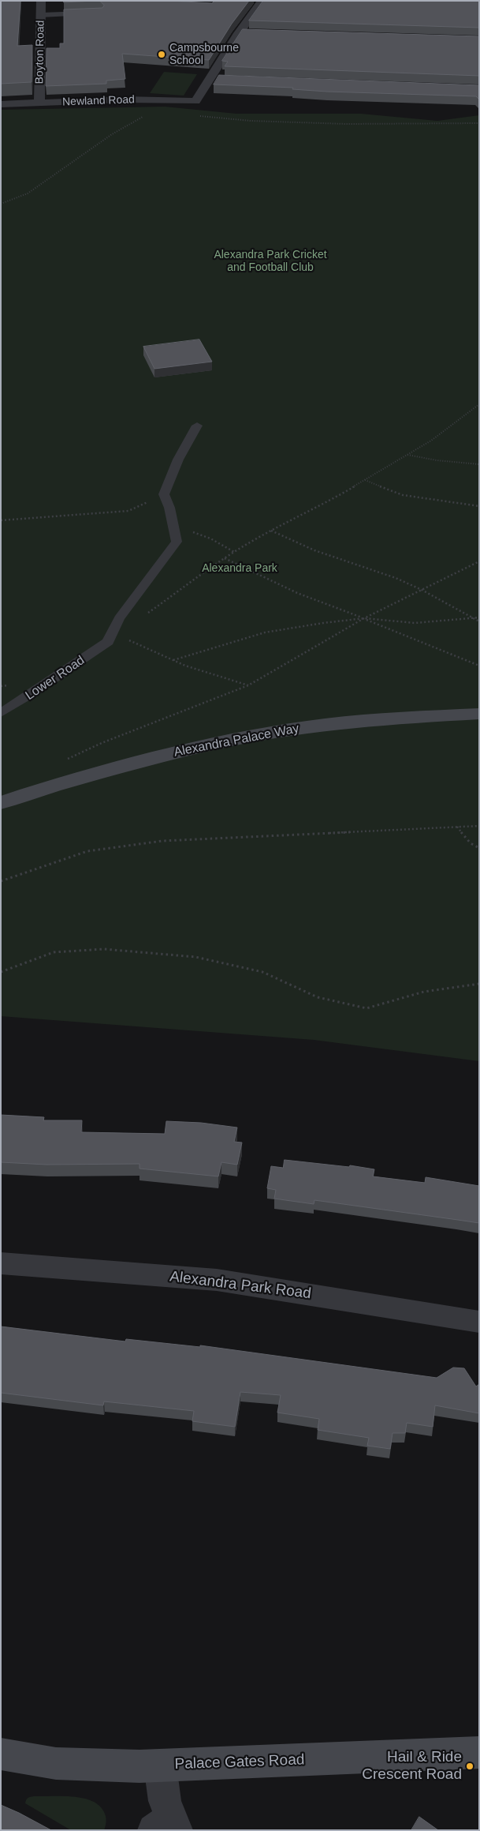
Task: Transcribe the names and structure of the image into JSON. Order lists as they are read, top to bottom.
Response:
{
  "streets": {
    "street": [
      "Boyton Road",
      "Newland Road",
      "Alexandra Palace Way",
      "Alexandra Park Road",
      "Palace Gates Road"
    ],
    "lane": ["Lower Road"]
  },
  "crossings": [
    ["Boyton Road", "Newland Road"]
  ],
  "parks": ["Alexandra Park Cricket and Football Club", "Alexandra Park"],
  "places": ["Campsbourne School", "Hail & Ride Crescent Road"]
}
